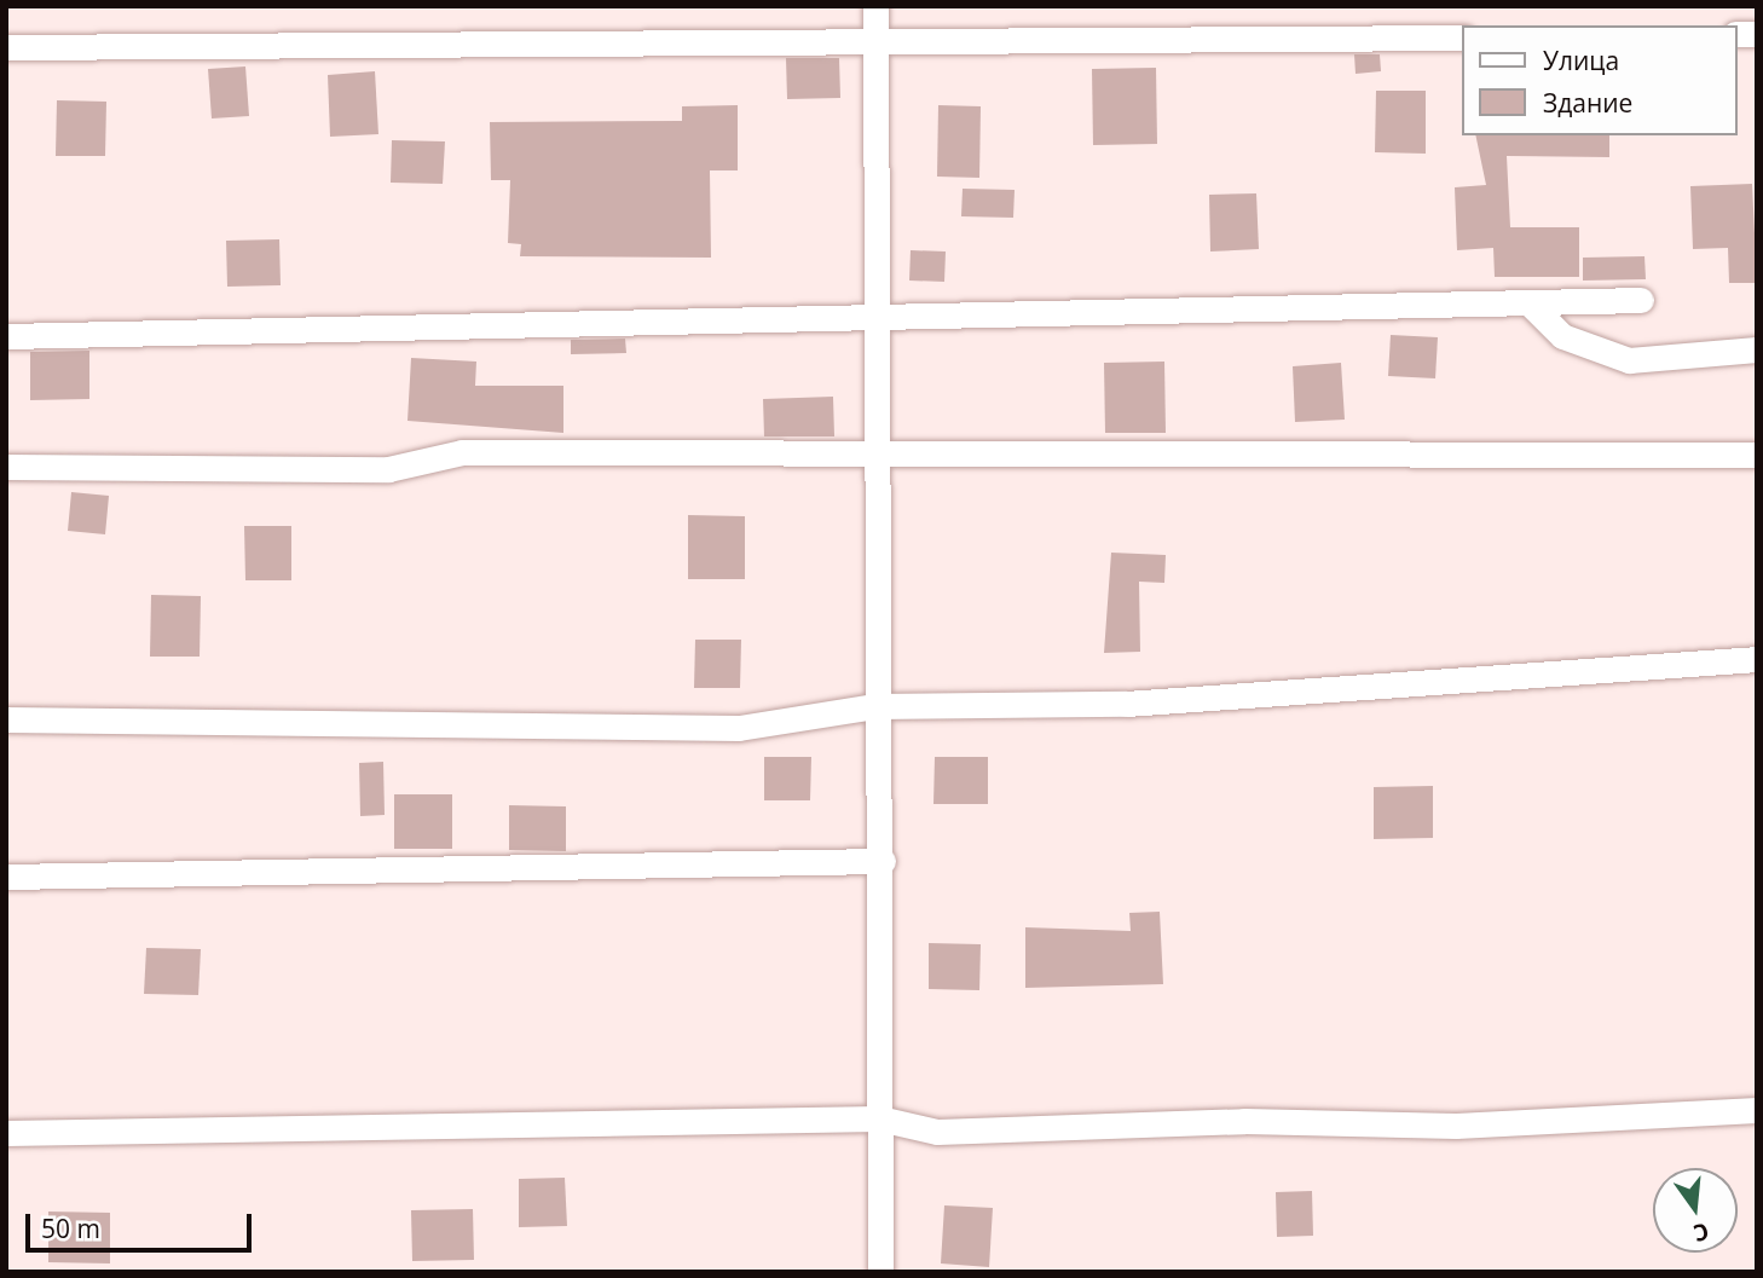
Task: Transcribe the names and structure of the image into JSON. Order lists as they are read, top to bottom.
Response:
{
  "legend": ["Улица", "Здание"],
  "scale_bar": "50 m",
  "north": "bottom"
}
